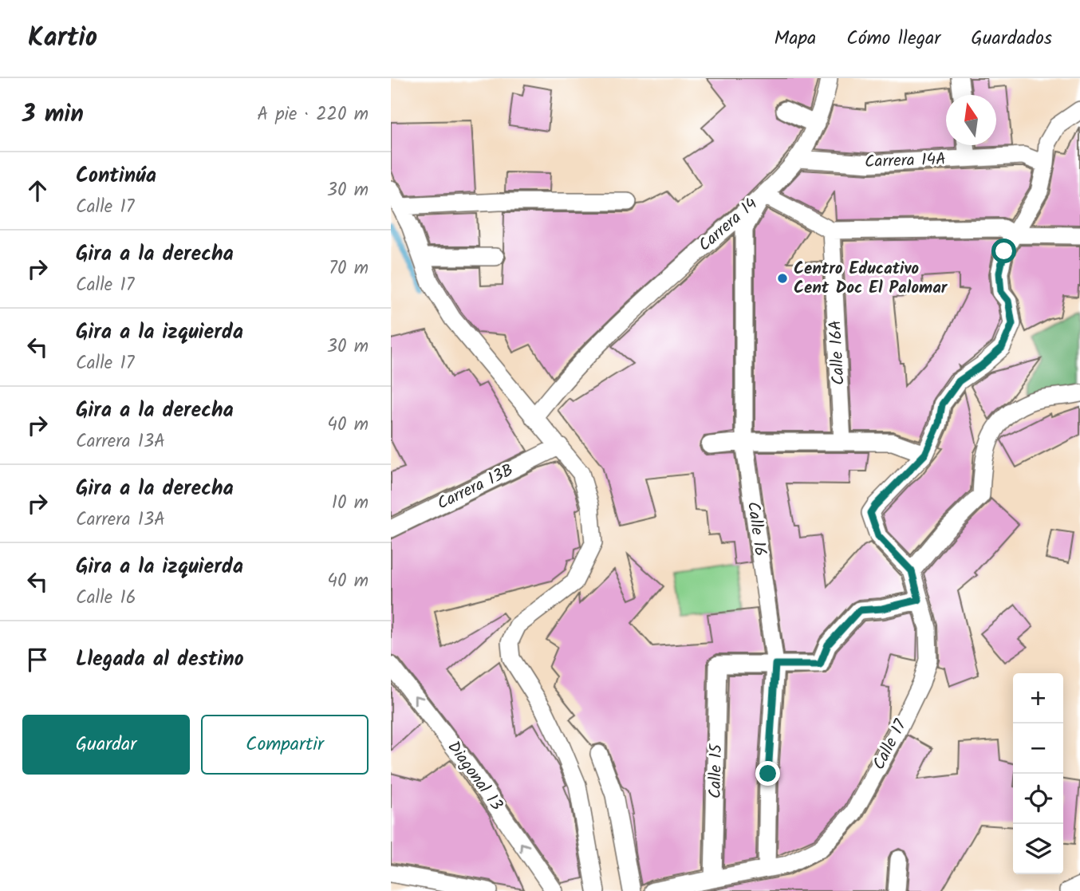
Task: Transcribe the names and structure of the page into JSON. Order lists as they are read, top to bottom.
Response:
{
  "streets": {
    "street": [
      "Carrera 14A",
      "Carrera 14",
      "Calle 16A",
      "Carrera 13B",
      "Calle 16",
      "Calle 17",
      "Calle 15",
      "Diagonal 13"
    ]
  },
  "crossings": [
    ["Carrera 14A", "Calle 17"],
    ["Carrera 14", "Calle 16A"],
    ["Carrera 14", "Calle 16"],
    ["Carrera 14", "Calle 17"],
    ["Calle 16", "Calle 17"],
    ["Calle 16", "Calle 15"],
    ["Calle 17", "Calle 15"]
  ],
  "places": ["Centro Educativo Cent Doc El Palomar"],
  "north": "top",
  "page": {
    "header": "Kartio",
    "nav": ["Mapa", "Cómo llegar", "Guardados"],
    "heading": ["3 min", "A pie · 220 m"],
    "list": [
      ["Continúa", "Calle 17", "30 m"],
      ["Gira a la derecha", "Calle 17", "70 m"],
      ["Gira a la izquierda", "Calle 17", "30 m"],
      ["Gira a la derecha", "Carrera 13A", "40 m"],
      ["Gira a la derecha", "Carrera 13A", "10 m"],
      ["Gira a la izquierda", "Calle 16", "40 m"],
      "Llegada al destino"
    ],
    "map_buttons": ["+", "−"],
    "buttons": ["Guardar", "Compartir"]
  }
}
